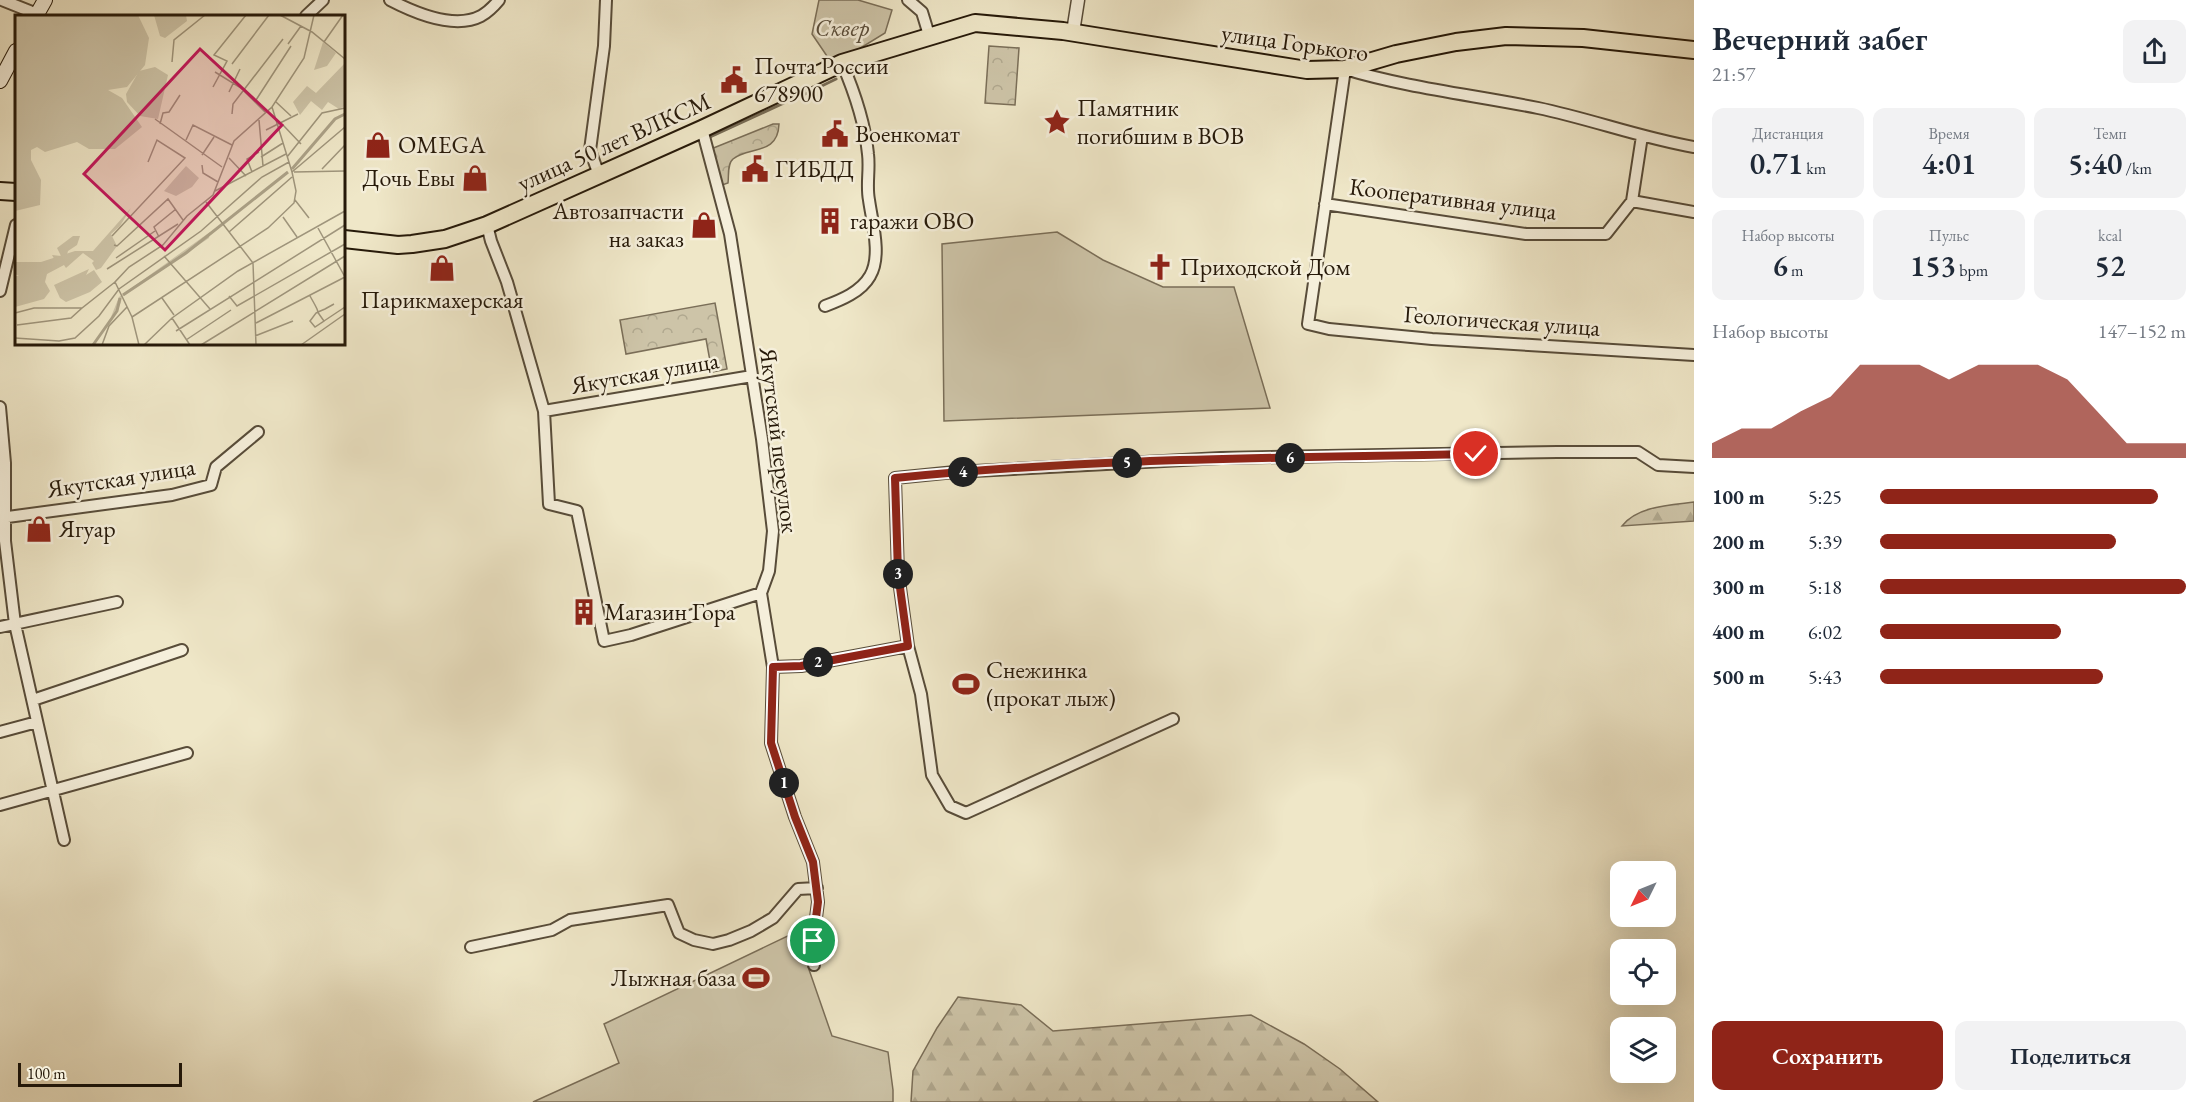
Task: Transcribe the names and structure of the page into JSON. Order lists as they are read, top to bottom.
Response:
{
  "streets": {
    "main road": ["улица Горького", "улица 50 лет ВЛКСМ"],
    "street": [
      "Кооперативная улица",
      "Геологическая улица",
      "Якутская улица",
      "Якутский переулок"
    ]
  },
  "crossings": [
    ["улица Горького", "улица 50 лет ВЛКСМ"],
    ["улица Горького", "Кооперативная улица"],
    ["улица 50 лет ВЛКСМ", "Якутский переулок"],
    ["Кооперативная улица", "Геологическая улица"],
    ["Якутская улица", "Якутский переулок"]
  ],
  "parks": ["Сквер"],
  "places": {
    "public building": ["Почта России 678900", "Военкомат", "ГИБДД"],
    "place": ["Памятник погибшим в ВОВ"],
    "shop": [
      "OMEGA",
      "Дочь Евы",
      "Автозапчасти на заказ",
      "Парикмахерская",
      "Ягуар"
    ],
    "building": ["гаражи ОВО", "Магазин Гора"],
    "church": ["Приходской Дом"],
    "sports": ["Снежинка (прокат лыж)", "Лыжная база"]
  },
  "scale_bar": "100 m",
  "north": "bottom left",
  "page": {
    "heading": ["Вечерний забег", "21:57"],
    "stats": [
      ["Дистанция", "0.71 km"],
      ["Время", "4:01"],
      ["Темп", "5:40 /km"],
      ["Набор высоты", "6 m"],
      ["Пульс", "153 bpm"],
      ["kcal", "52"]
    ],
    "chart": ["Набор высоты", "147–152 m"],
    "pins": [
      "6",
      "5",
      "4",
      "3",
      "2",
      "1"
    ],
    "list": [
      {
        "name": "100 m",
        "note": "5:25"
      },
      {
        "name": "200 m",
        "note": "5:39"
      },
      {
        "name": "300 m",
        "note": "5:18"
      },
      {
        "name": "400 m",
        "note": "6:02"
      },
      {
        "name": "500 m",
        "note": "5:43"
      }
    ],
    "buttons": ["Сохранить", "Поделиться"],
    "scale": "100 m"
  }
}
